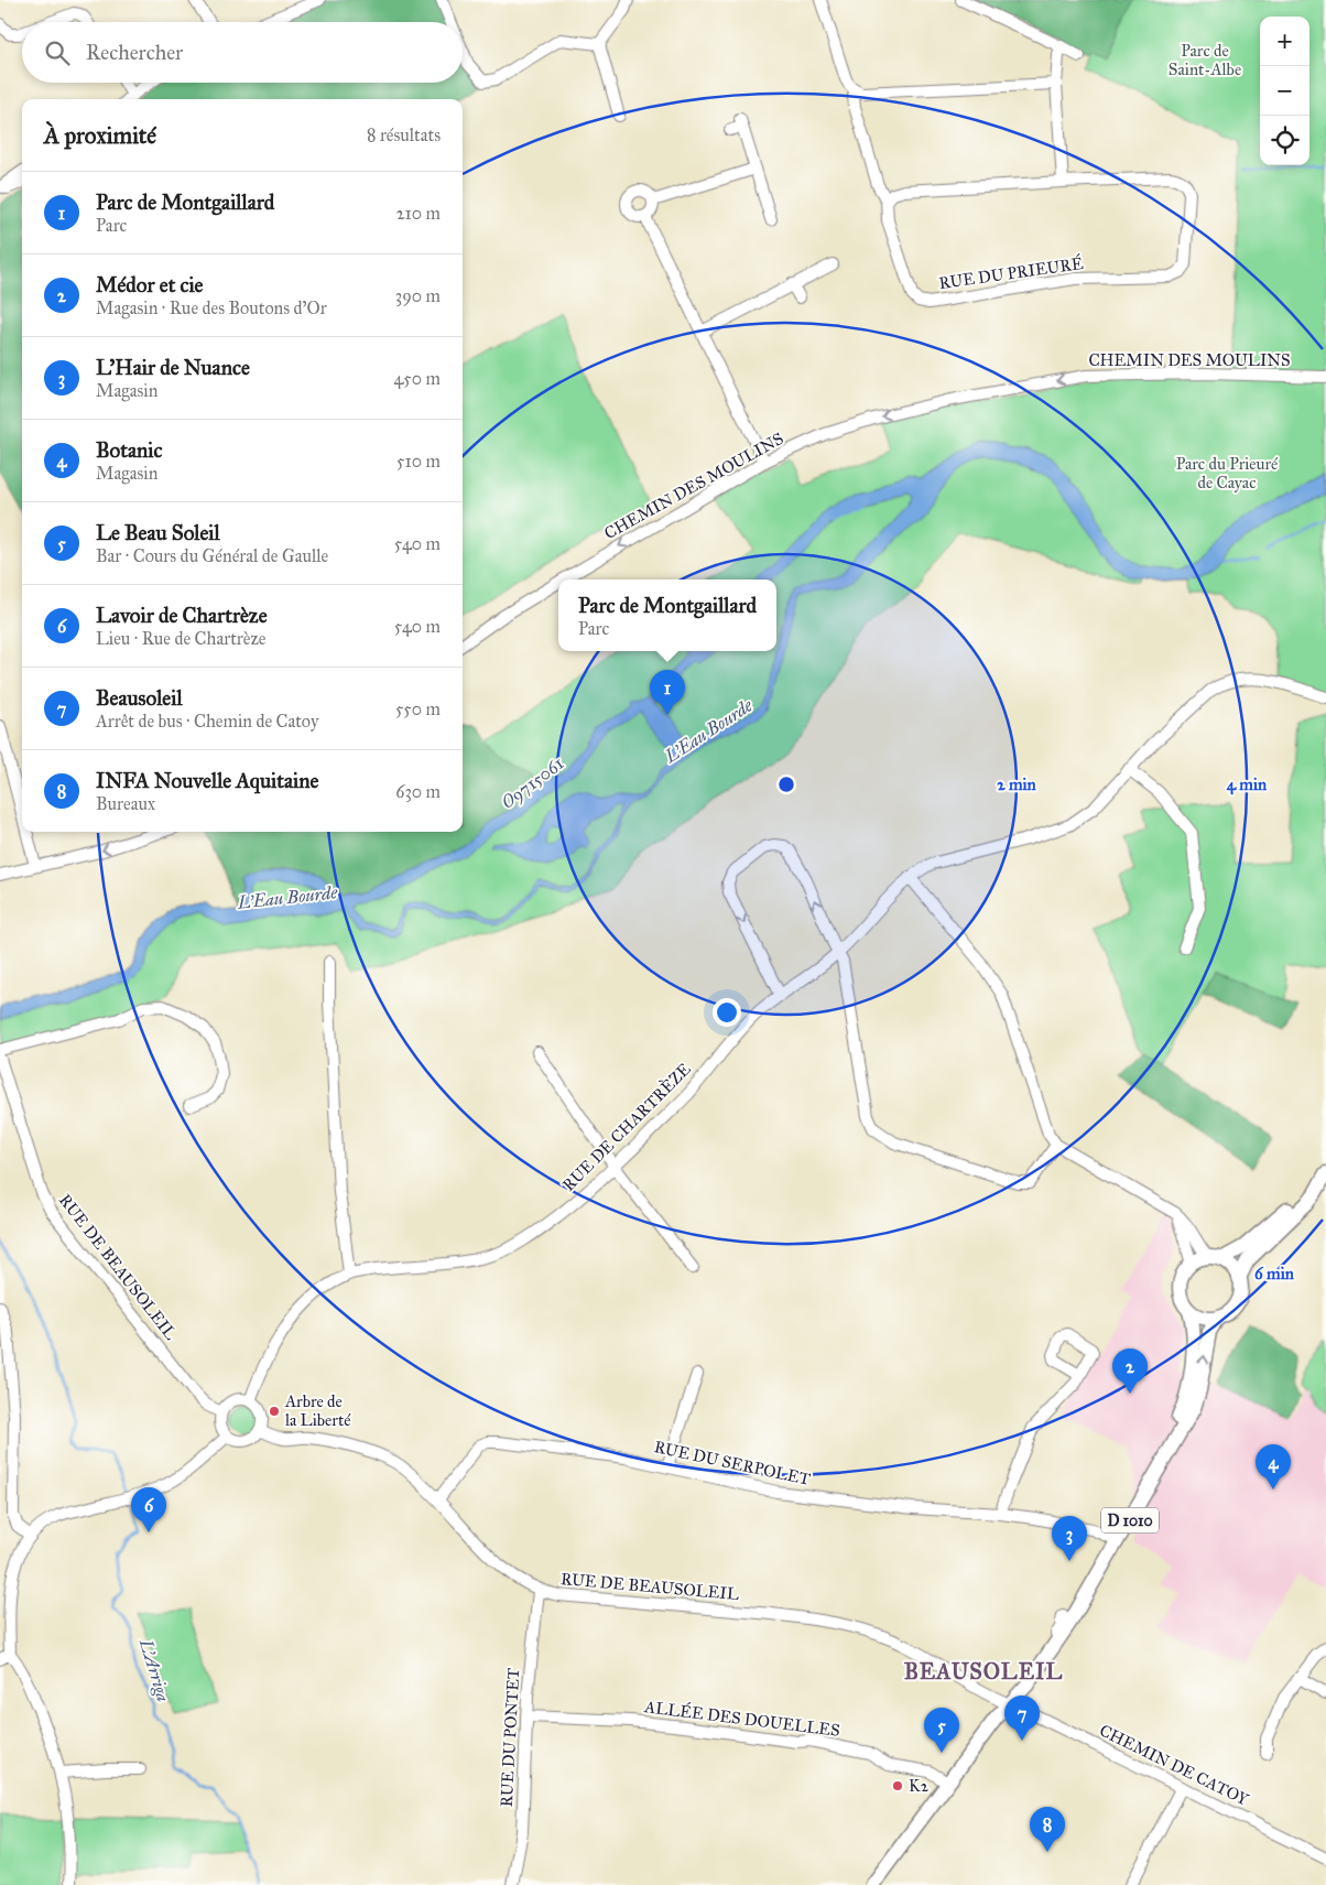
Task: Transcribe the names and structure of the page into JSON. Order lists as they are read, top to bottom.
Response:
{
  "streets": {
    "main road": ["D 1010"],
    "street": [
      "RUE DU PRIEURÉ",
      "CHEMIN DES MOULINS",
      "RUE DE CHARTRÈZE",
      "RUE DE BEAUSOLEIL",
      "RUE DU SERPOLET",
      "ALLÉE DES DOUELLES",
      "RUE DU PONTET",
      "CHEMIN DE CATOY"
    ]
  },
  "crossings": [
    ["RUE DE CHARTRÈZE", "RUE DE BEAUSOLEIL"],
    ["RUE DE BEAUSOLEIL", "RUE DU SERPOLET"],
    ["RUE DE BEAUSOLEIL", "D 1010"],
    ["RUE DE BEAUSOLEIL", "RUE DU PONTET"],
    ["RUE DE BEAUSOLEIL", "CHEMIN DE CATOY"],
    ["RUE DU SERPOLET", "D 1010"],
    ["D 1010", "ALLÉE DES DOUELLES"],
    ["D 1010", "CHEMIN DE CATOY"],
    ["ALLÉE DES DOUELLES", "RUE DU PONTET"]
  ],
  "one_way": ["CHEMIN DES MOULINS"],
  "districts": ["BEAUSOLEIL"],
  "water": ["L'Eau Bourde", "O9715061", "L'Arriga"],
  "parks": ["Parc de Saint-Albe", "Parc du Prieuré de Cayac"],
  "places": ["Arbre de la Liberté", "K2"],
  "page": {
    "map_buttons": ["+", "−"],
    "search": "Rechercher",
    "heading": ["À proximité", "8 résultats"],
    "list": [
      {
        "mark": "1",
        "name": "Parc de Montgaillard",
        "note": "Parc",
        "value": "210 m"
      },
      {
        "mark": "2",
        "name": "Médor et cie",
        "note": "Magasin · Rue des Boutons d'Or",
        "value": "390 m"
      },
      {
        "mark": "3",
        "name": "L'Hair de Nuance",
        "note": "Magasin",
        "value": "450 m"
      },
      {
        "mark": "4",
        "name": "Botanic",
        "note": "Magasin",
        "value": "510 m"
      },
      {
        "mark": "5",
        "name": "Le Beau Soleil",
        "note": "Bar · Cours du Général de Gaulle",
        "value": "540 m"
      },
      {
        "mark": "6",
        "name": "Lavoir de Chartrèze",
        "note": "Lieu · Rue de Chartrèze",
        "value": "540 m"
      },
      {
        "mark": "7",
        "name": "Beausoleil",
        "note": "Arrêt de bus · Chemin de Catoy",
        "value": "550 m"
      },
      {
        "mark": "8",
        "name": "INFA Nouvelle Aquitaine",
        "note": "Bureaux",
        "value": "630 m"
      }
    ],
    "popup": ["Parc de Montgaillard", "Parc"],
    "pins": [
      "1",
      "2",
      "4",
      "6",
      "3",
      "7",
      "5",
      "8"
    ]
  },
  "rings": ["2 min", "4 min", "6 min"]
}
